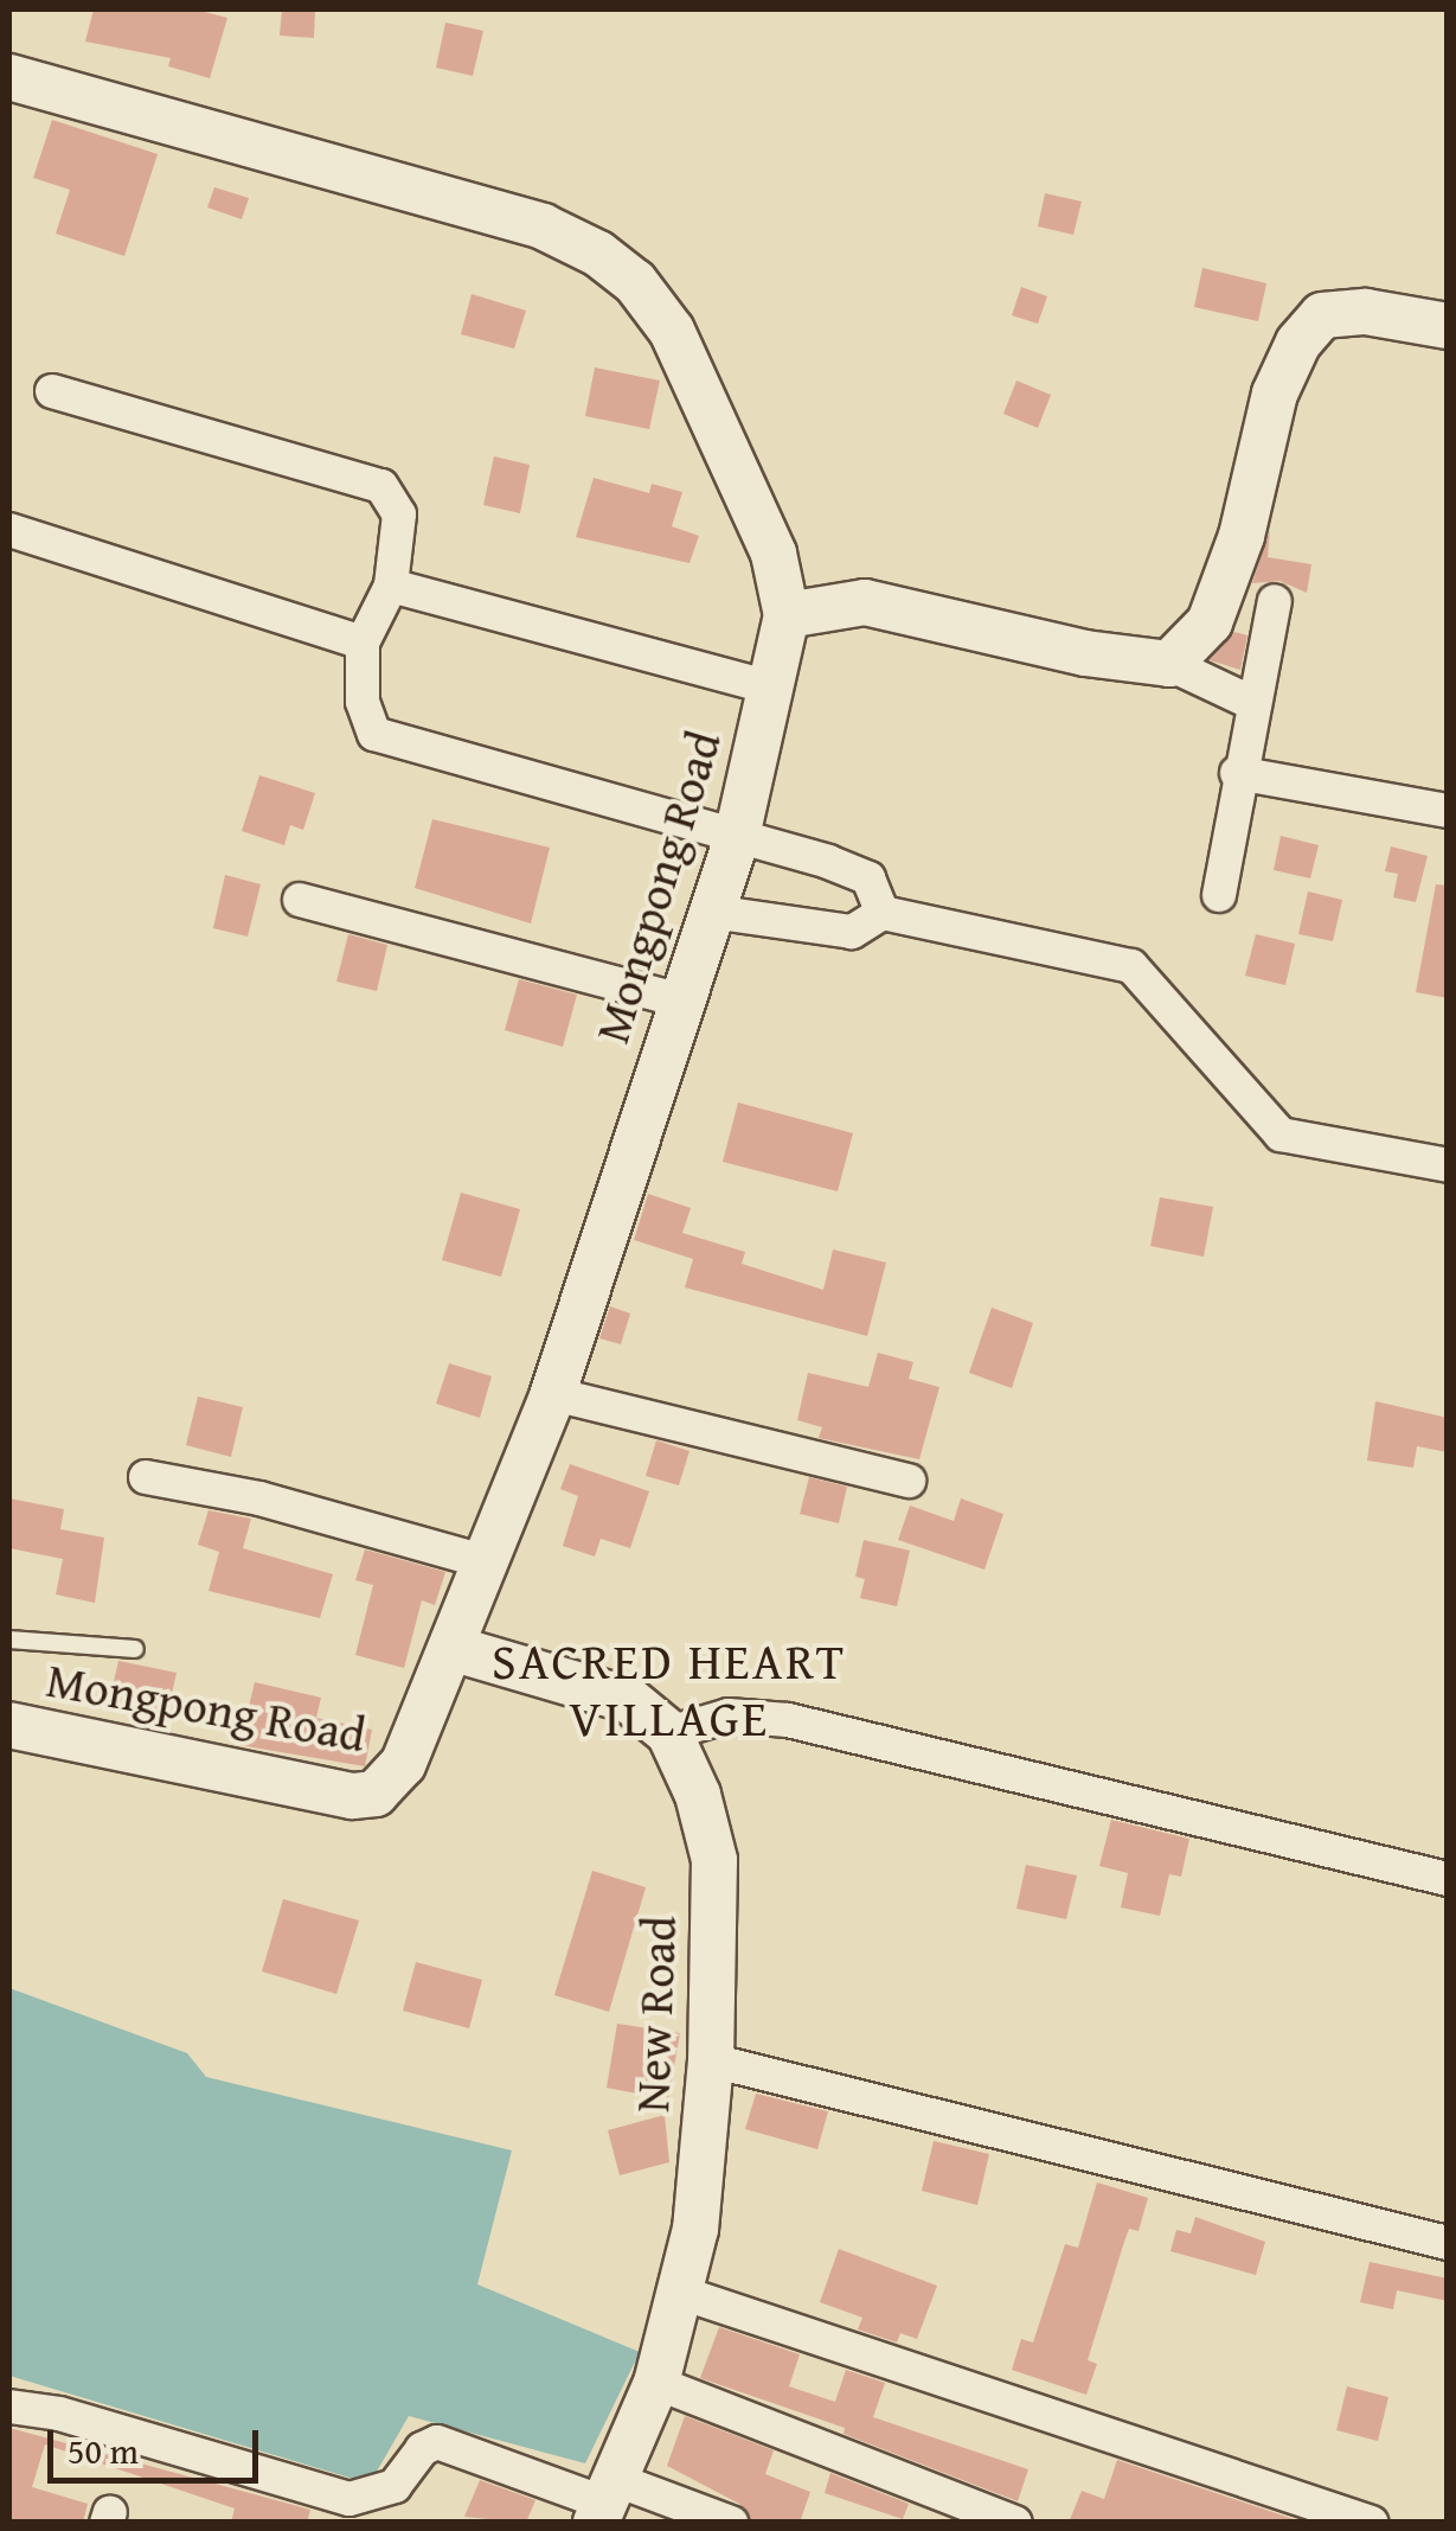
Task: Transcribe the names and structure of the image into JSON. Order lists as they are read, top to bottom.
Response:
{
  "streets": {
    "main road": ["Mongpong Road", "New Road"]
  },
  "crossings": [
    ["Mongpong Road", "New Road"]
  ],
  "districts": ["SACRED HEART VILLAGE"],
  "scale_bar": "50 m"
}
